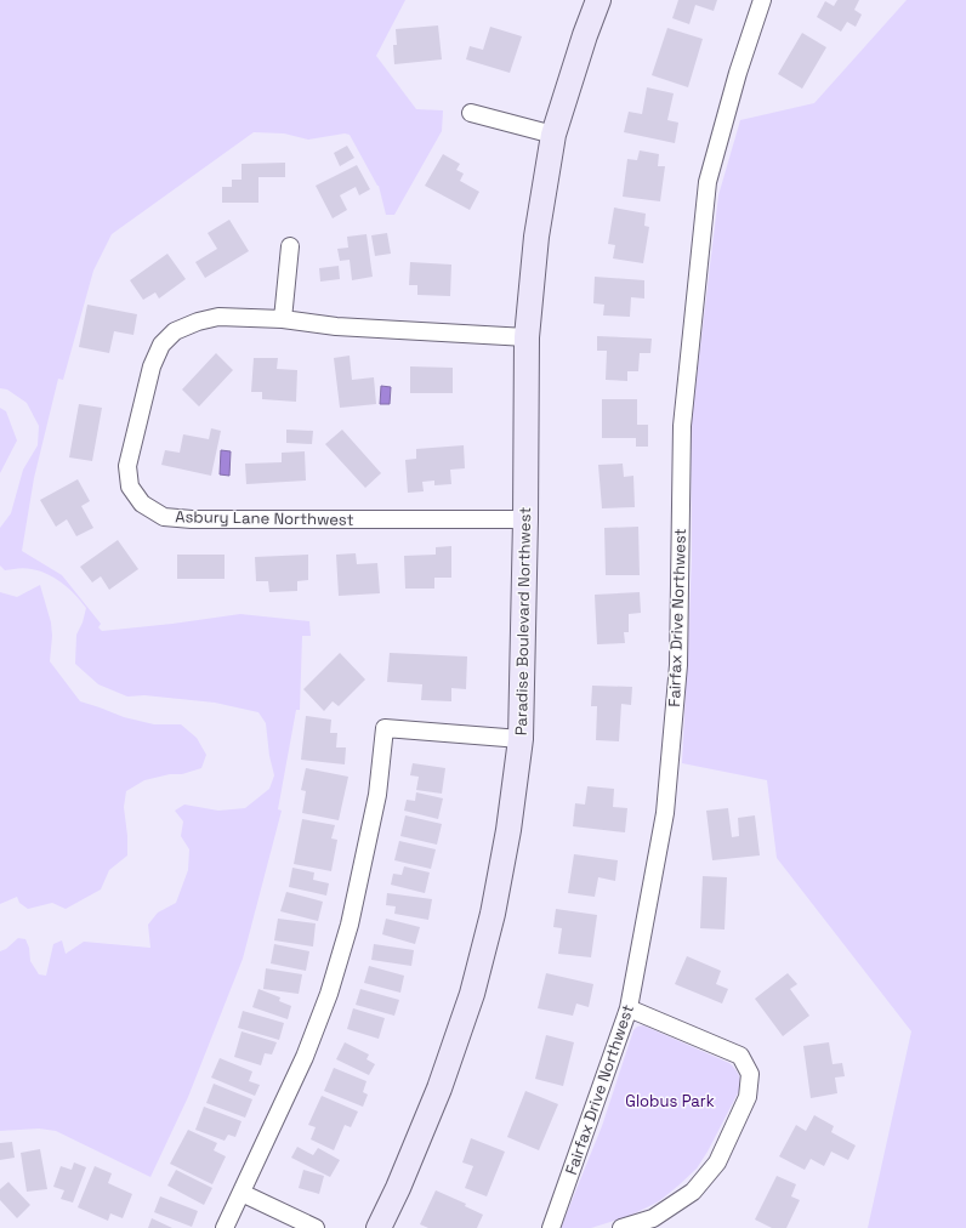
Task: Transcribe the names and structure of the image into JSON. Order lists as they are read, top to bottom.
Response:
{
  "streets": {
    "street": ["Asbury Lane Northwest", "Fairfax Drive Northwest", "Paradise Boulevard Northwest"]
  },
  "crossings": [
    ["Asbury Lane Northwest", "Paradise Boulevard Northwest"]
  ],
  "parks": ["Globus Park"]
}
